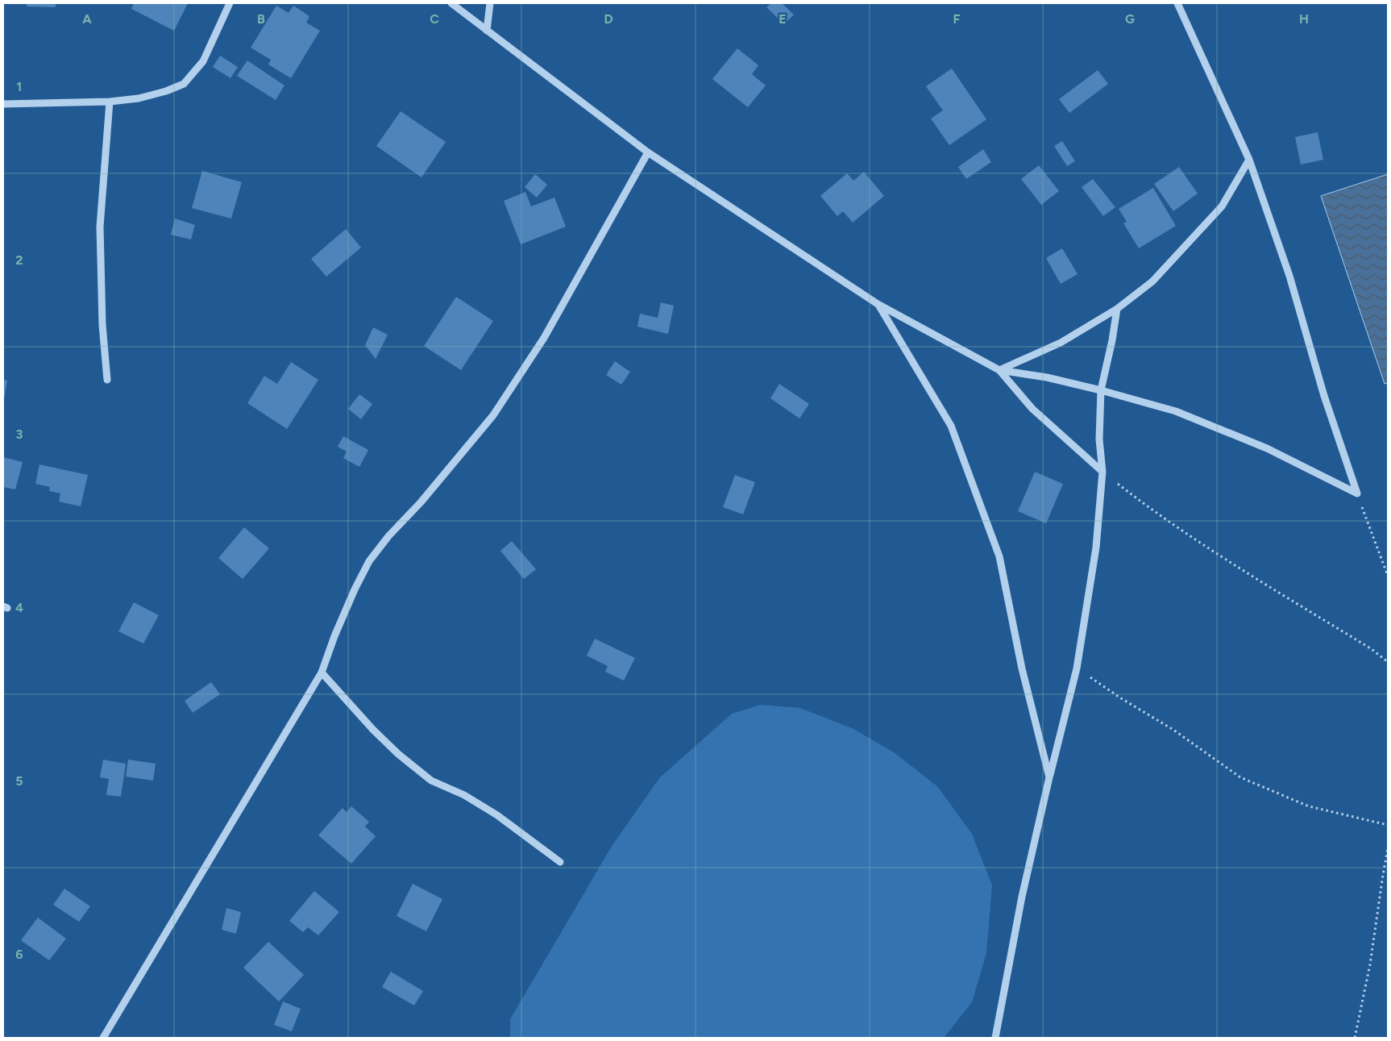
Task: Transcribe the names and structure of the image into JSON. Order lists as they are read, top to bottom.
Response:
{
  "grid": {
    "columns": [
      "A",
      "B",
      "C",
      "D",
      "E",
      "F",
      "G",
      "H"
    ],
    "rows": [
      "1",
      "2",
      "3",
      "4",
      "5",
      "6"
    ]
  }
}
